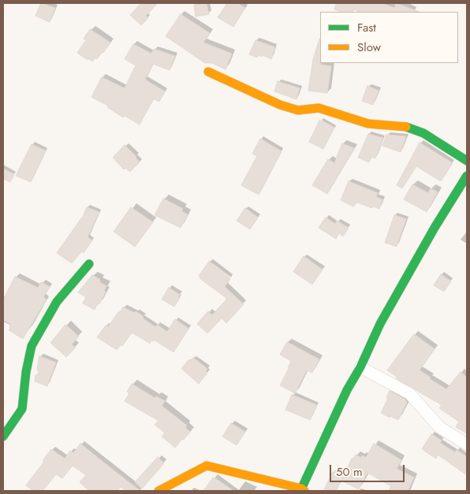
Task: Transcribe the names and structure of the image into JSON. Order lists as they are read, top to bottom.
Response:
{
  "legend": ["Fast", "Slow"],
  "scale_bar": "50 m"
}
